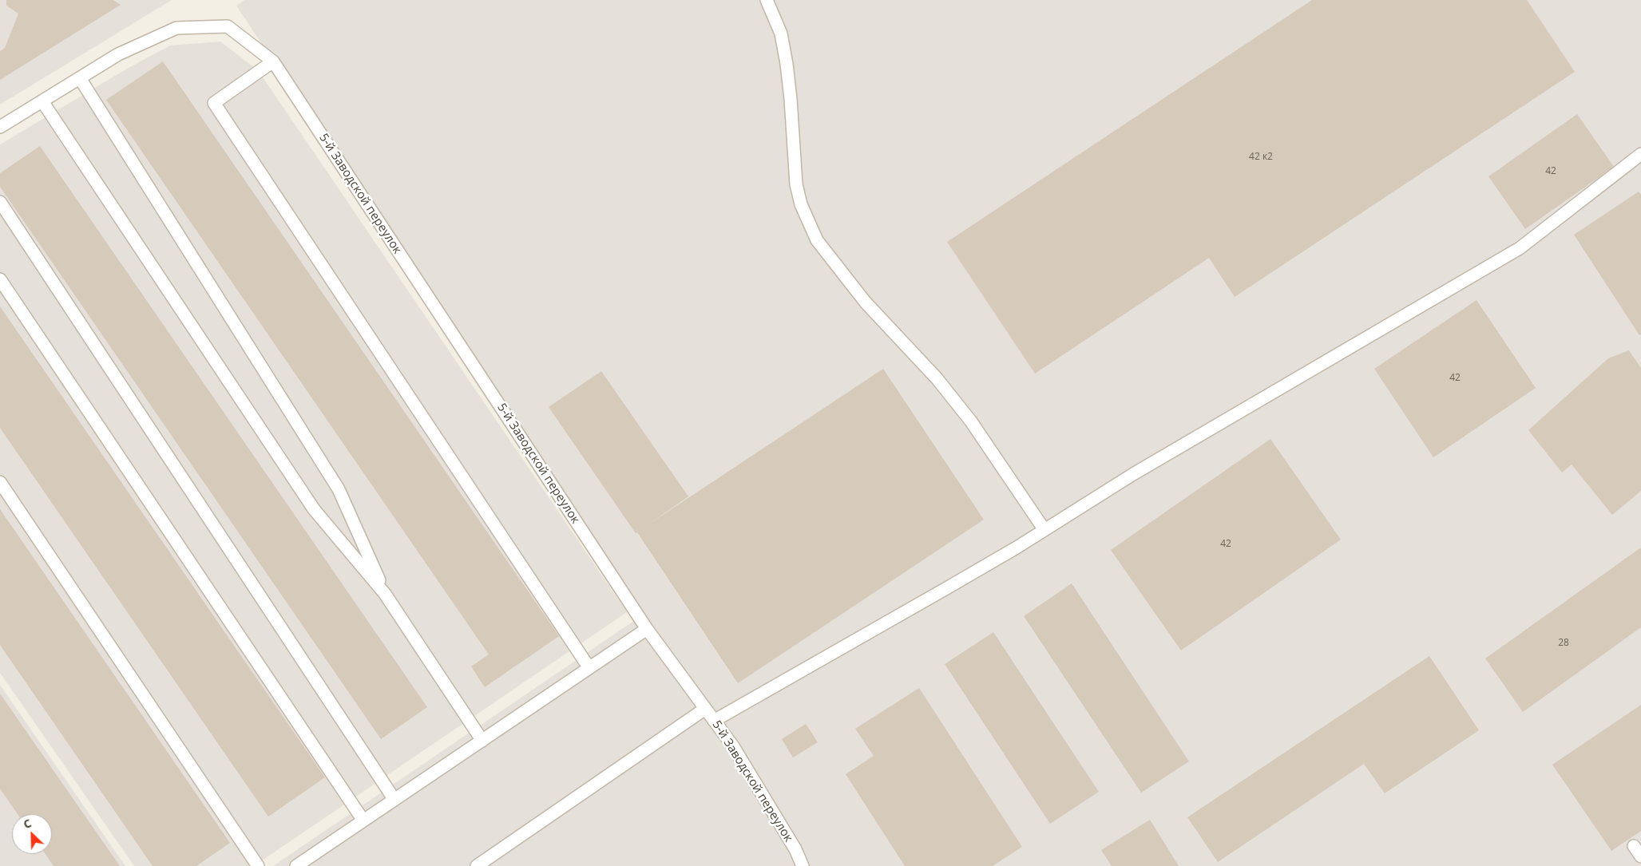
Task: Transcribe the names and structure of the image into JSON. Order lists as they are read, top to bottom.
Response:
{
  "streets": {
    "lane": ["5-й Заводской переулок"]
  },
  "house_numbers": [
    "42 к2",
    "42",
    "42",
    "42",
    "28"
  ],
  "north": "top left"
}
